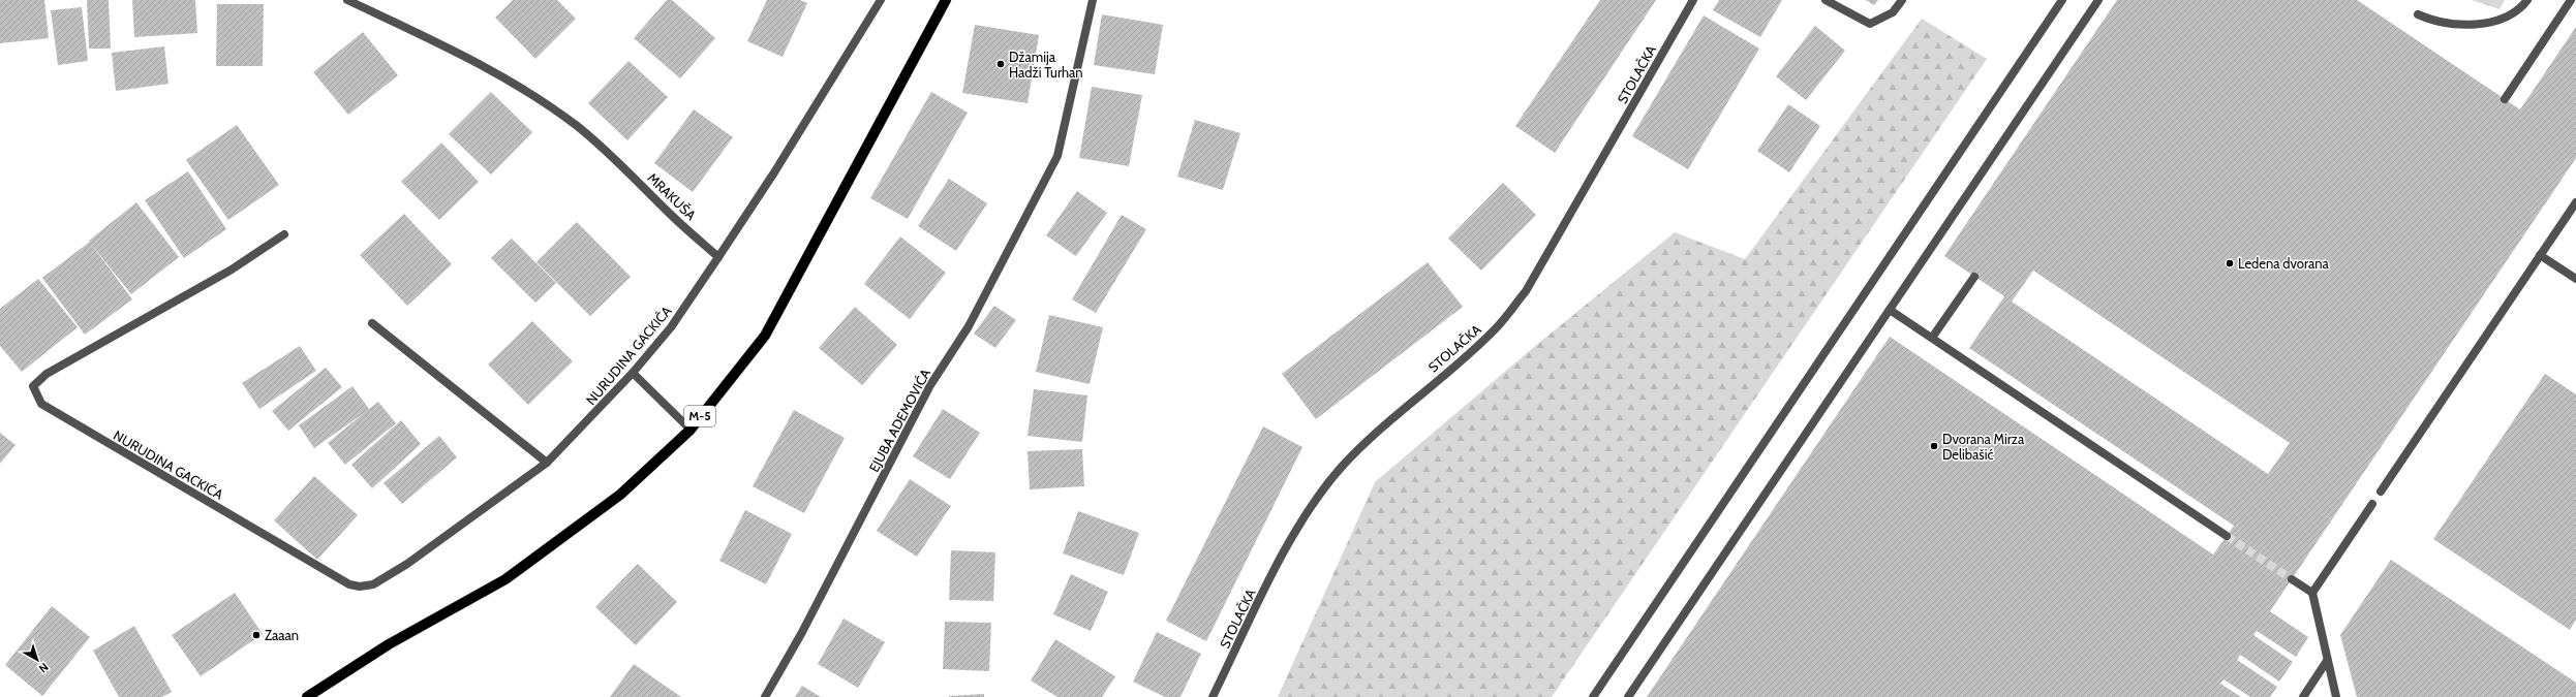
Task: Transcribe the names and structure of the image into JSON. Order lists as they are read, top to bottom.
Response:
{
  "streets": {
    "main road": ["M-5"],
    "street": [
      "STOLAČKA",
      "MRAKUŠA",
      "NURUDINA GACKIĆA",
      "EJUBA ADEMOVIĆA"
    ]
  },
  "crossings": [
    ["MRAKUŠA", "NURUDINA GACKIĆA"]
  ],
  "places": [
    "Džamija Hadži Turhan",
    "Ledena dvorana",
    "Dvorana Mirza Delibašić",
    "Zaaan"
  ],
  "north": "bottom right"
}
